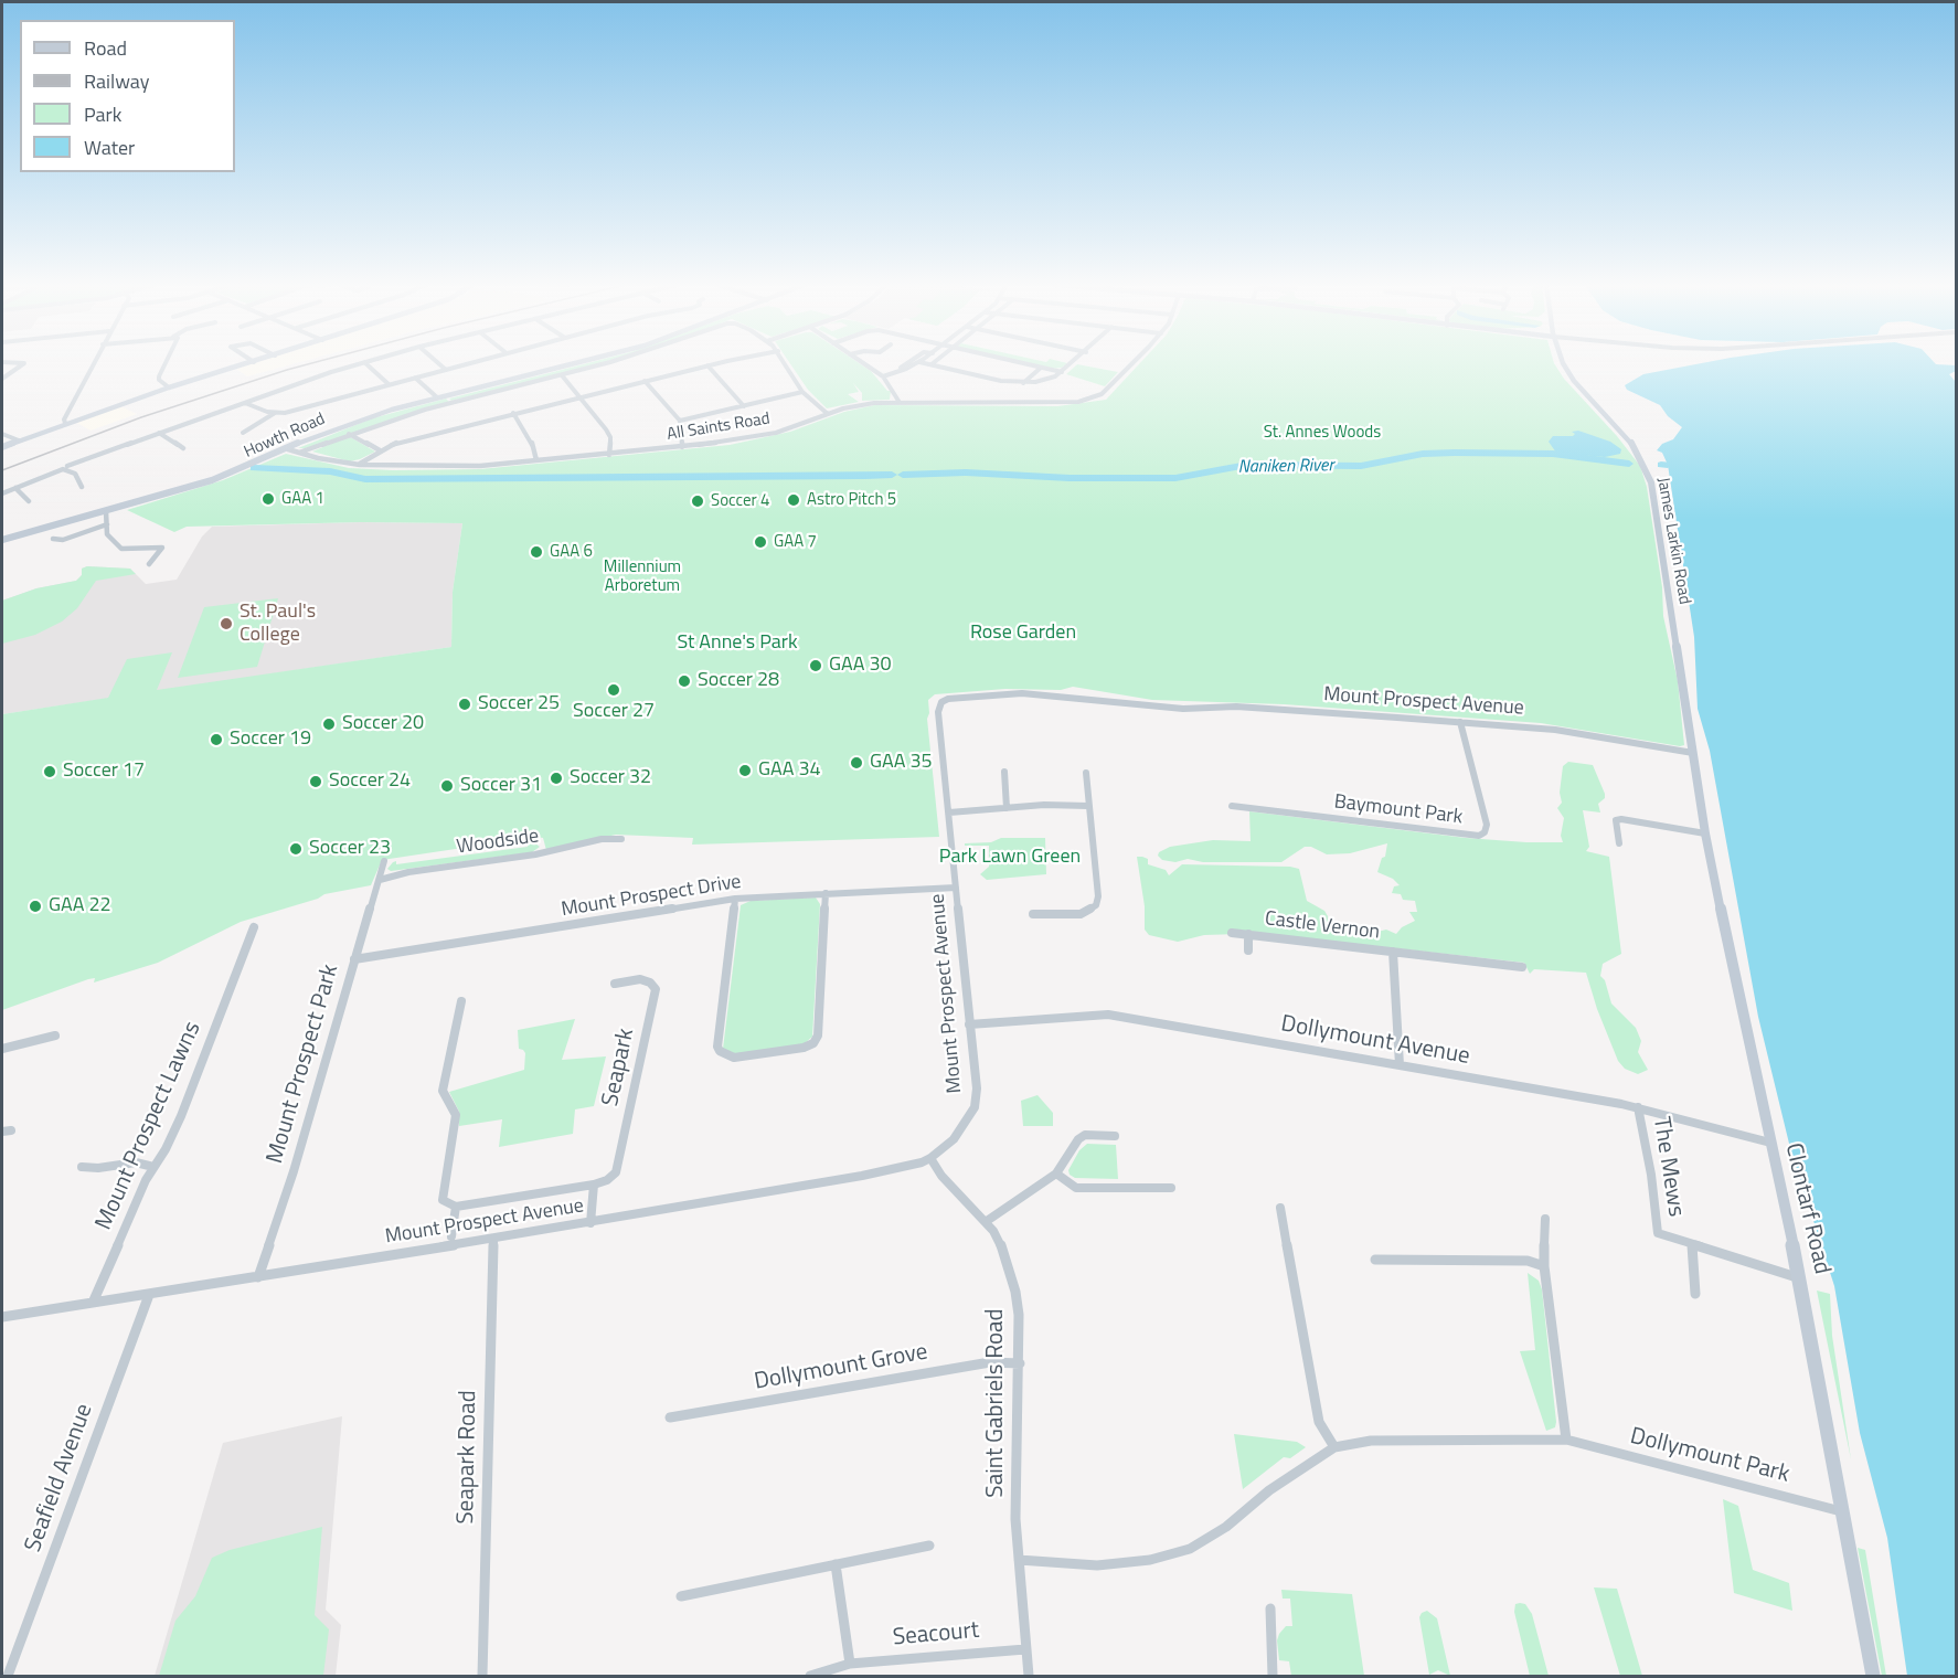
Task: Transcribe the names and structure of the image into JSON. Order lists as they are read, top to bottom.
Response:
{
  "streets": {
    "main road": ["Howth Road", "James Larkin Road", "Clontarf Road"],
    "street": [
      "All Saints Road",
      "Mount Prospect Avenue",
      "Baymount Park",
      "Woodside",
      "Mount Prospect Drive",
      "Castle Vernon",
      "Dollymount Avenue",
      "Mount Prospect Park",
      "Seapark",
      "Mount Prospect Lawns",
      "The Mews",
      "Dollymount Grove",
      "Saint Gabriels Road",
      "Dollymount Park",
      "Seapark Road",
      "Seafield Avenue",
      "Seacourt"
    ]
  },
  "crossings": [
    ["All Saints Road", "Howth Road"],
    ["James Larkin Road", "Mount Prospect Avenue"],
    ["James Larkin Road", "Clontarf Road"],
    ["Mount Prospect Avenue", "Baymount Park"],
    ["Mount Prospect Avenue", "Mount Prospect Drive"],
    ["Mount Prospect Avenue", "Dollymount Avenue"],
    ["Mount Prospect Avenue", "Mount Prospect Park"],
    ["Mount Prospect Avenue", "Mount Prospect Lawns"],
    ["Mount Prospect Avenue", "Clontarf Road"],
    ["Mount Prospect Avenue", "Saint Gabriels Road"],
    ["Mount Prospect Avenue", "Seapark Road"],
    ["Mount Prospect Avenue", "Seafield Avenue"],
    ["Woodside", "Mount Prospect Park"],
    ["Mount Prospect Drive", "Mount Prospect Park"],
    ["Castle Vernon", "Dollymount Avenue"],
    ["Dollymount Avenue", "The Mews"],
    ["Dollymount Avenue", "Clontarf Road"],
    ["Clontarf Road", "Dollymount Park"],
    ["Dollymount Grove", "Saint Gabriels Road"],
    ["Saint Gabriels Road", "Dollymount Park"],
    ["Saint Gabriels Road", "Seacourt"]
  ],
  "water": ["Naniken River"],
  "parks": [
    "St. Annes Woods",
    "Millennium Arboretum",
    "Rose Garden",
    "St Anne's Park",
    "Park Lawn Green"
  ],
  "places": [
    "GAA 1",
    "Astro Pitch 5",
    "Soccer 4",
    "GAA 7",
    "GAA 6",
    "St. Paul's College",
    "GAA 30",
    "Soccer 28",
    "Soccer 27",
    "Soccer 25",
    "Soccer 20",
    "Soccer 19",
    "GAA 35",
    "GAA 34",
    "Soccer 17",
    "Soccer 32",
    "Soccer 24",
    "Soccer 31",
    "Soccer 23",
    "GAA 22"
  ],
  "legend": [
    "Road",
    "Railway",
    "Park",
    "Water"
  ]
}
